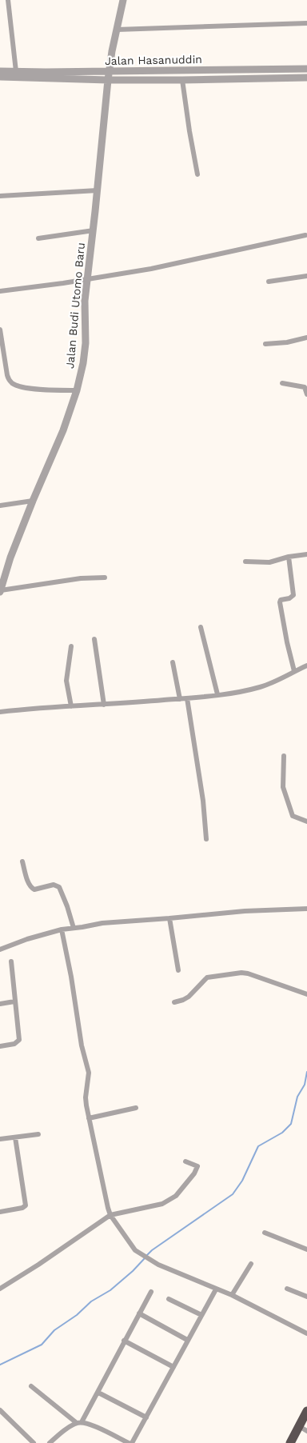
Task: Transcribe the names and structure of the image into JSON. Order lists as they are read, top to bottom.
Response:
{
  "streets": {
    "street": ["Jalan Hasanuddin", "Jalan Budi Utomo Baru"]
  },
  "crossings": [
    ["Jalan Hasanuddin", "Jalan Budi Utomo Baru"]
  ]
}
